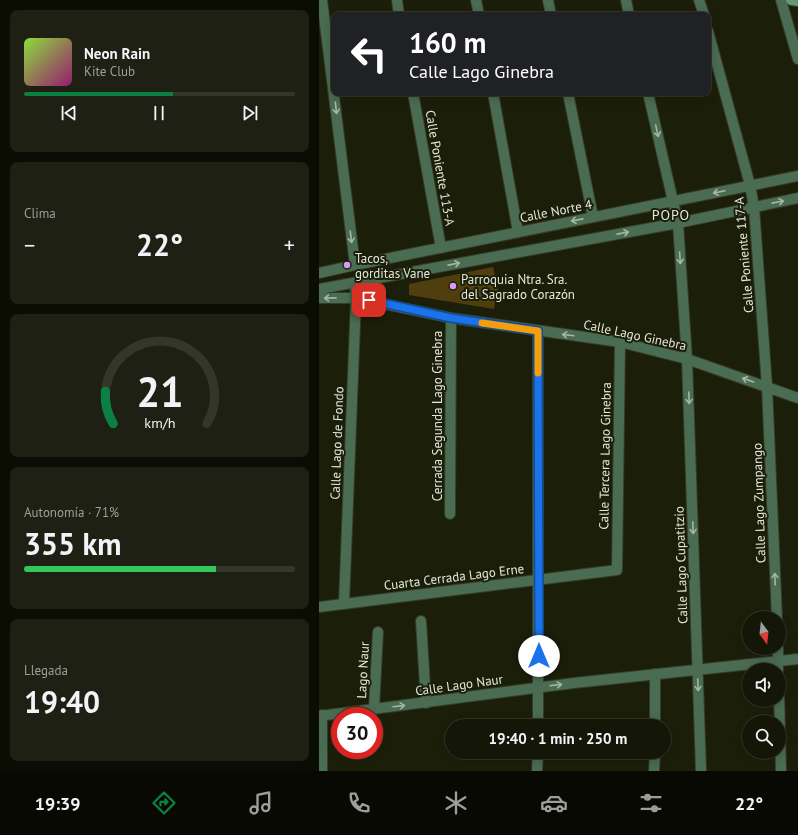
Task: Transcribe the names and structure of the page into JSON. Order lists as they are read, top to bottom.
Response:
{
  "streets": {
    "street": [
      "Calle Poniente 113-A",
      "Calle Norte 4",
      "Calle Poniente 117-A",
      "Calle Lago Ginebra",
      "Cerrada Segunda Lago Ginebra",
      "Calle Lago de Fondo",
      "Calle Tercera Lago Ginebra",
      "Calle Lago Zumpango",
      "Calle Lago Cupatitzio",
      "Cuarta Cerrada Lago Erne",
      "Lago Naur",
      "Calle Lago Naur"
    ]
  },
  "crossings": [
    ["Calle Poniente 113-A", "Calle Norte 4"],
    ["Calle Norte 4", "Calle Poniente 117-A"],
    ["Calle Norte 4", "Calle Lago Cupatitzio"],
    ["Calle Poniente 117-A", "Calle Lago Ginebra"],
    ["Calle Poniente 117-A", "Calle Lago Zumpango"],
    ["Calle Lago Ginebra", "Cerrada Segunda Lago Ginebra"],
    ["Calle Lago Ginebra", "Calle Lago de Fondo"],
    ["Calle Lago Ginebra", "Calle Tercera Lago Ginebra"],
    ["Calle Lago Ginebra", "Calle Lago Zumpango"],
    ["Calle Lago Ginebra", "Calle Lago Cupatitzio"],
    ["Calle Lago de Fondo", "Cuarta Cerrada Lago Erne"],
    ["Calle Tercera Lago Ginebra", "Cuarta Cerrada Lago Erne"],
    ["Calle Lago Cupatitzio", "Calle Lago Naur"]
  ],
  "one_way": ["Calle Lago Ginebra", "Calle Lago Zumpango", "Calle Lago Naur"],
  "districts": ["POPO"],
  "places": ["Tacos, gorditas Vane", "Parroquia Ntra. Sra. del Sagrado Corazón"],
  "north": "bottom",
  "page": {
    "turn": ["160 m", "Calle Lago Ginebra"],
    "song": ["Neon Rain", "Kite Club"],
    "tile": [
      "Clima",
      ["Autonomía · 71%", "355 km"],
      ["Llegada", "19:40"]
    ],
    "heat": ["−", "22°", "+"],
    "limit": "30",
    "trip": "19:40 · 1 min · 250 m",
    "tabs": ["19:39", "22°"],
    "gauge": ["21", "km/h"]
  }
}
